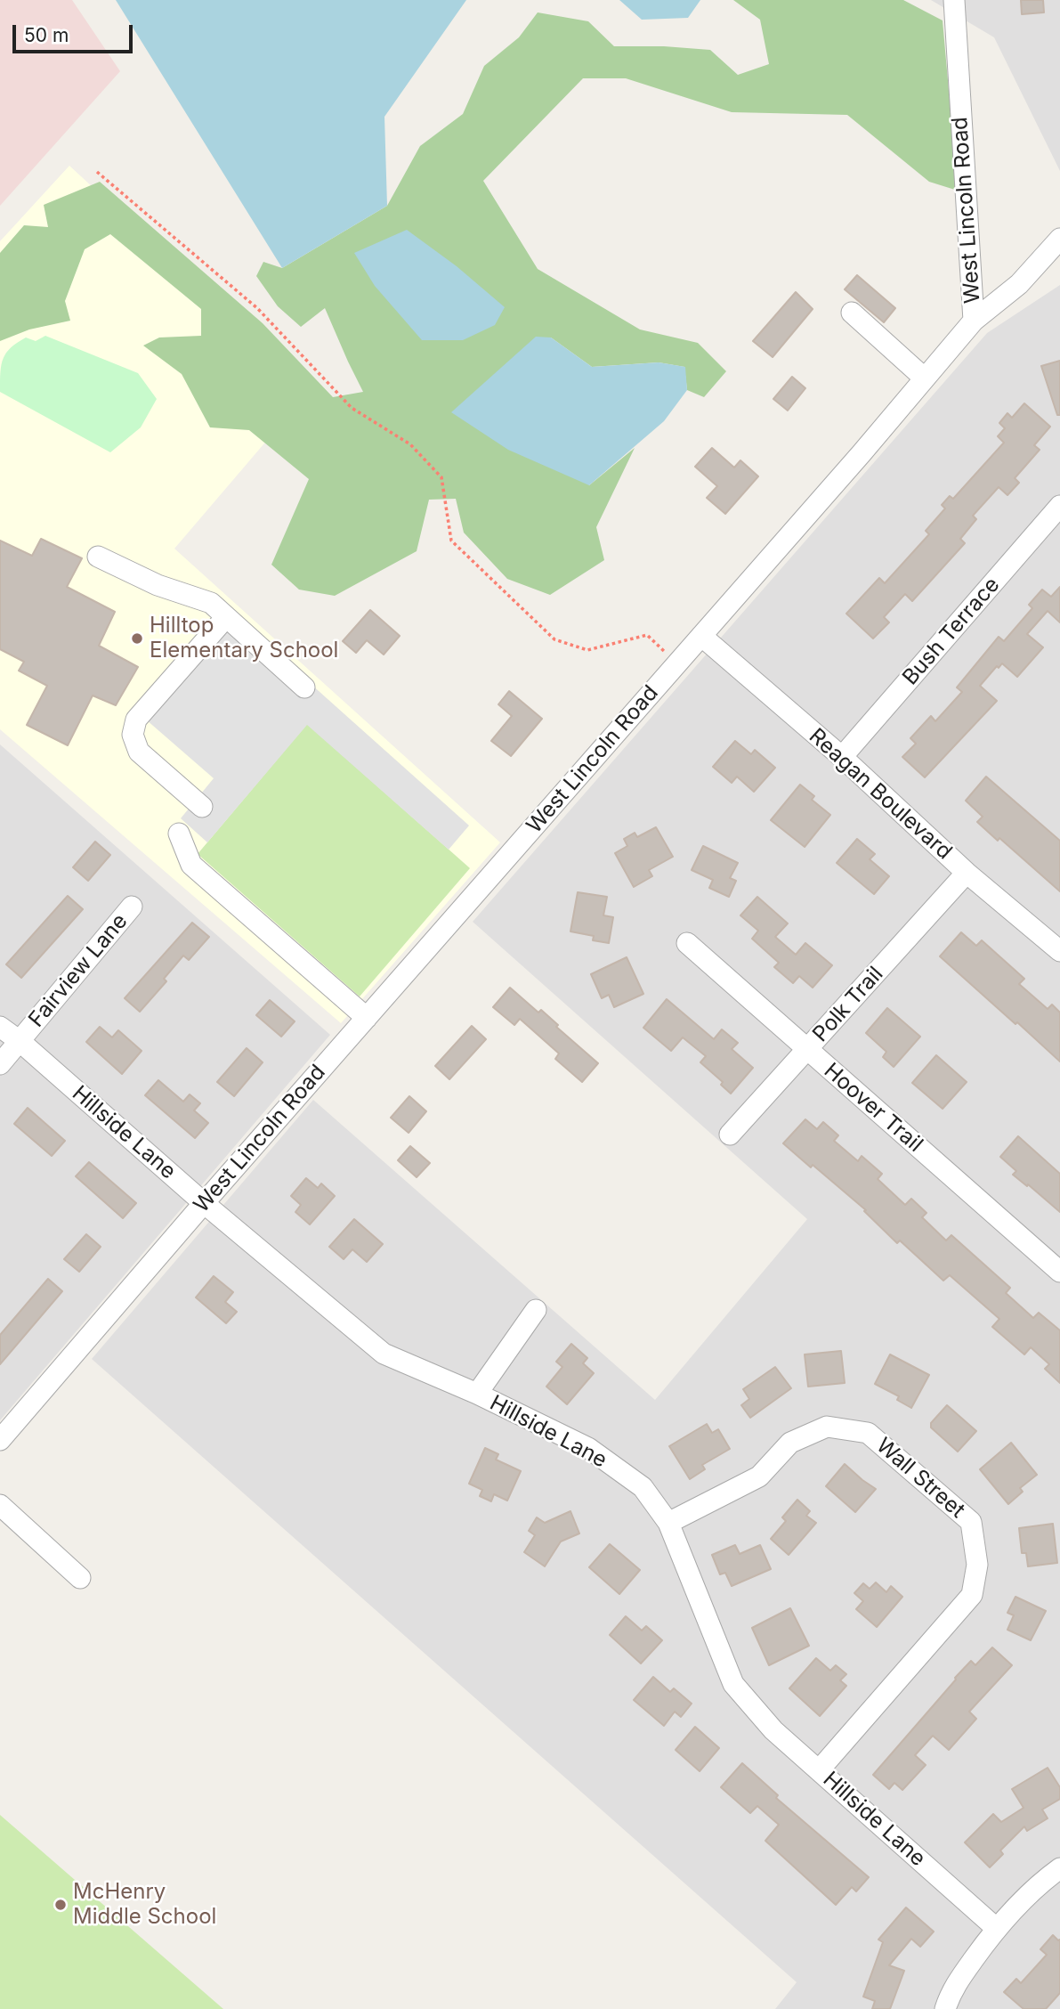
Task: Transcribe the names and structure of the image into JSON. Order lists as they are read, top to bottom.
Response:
{
  "streets": {
    "street": [
      "West Lincoln Road",
      "Bush Terrace",
      "Reagan Boulevard",
      "Fairview Lane",
      "Polk Trail",
      "Hoover Trail",
      "Hillside Lane",
      "Wall Street"
    ]
  },
  "crossings": [
    ["West Lincoln Road", "Reagan Boulevard"],
    ["West Lincoln Road", "Hillside Lane"],
    ["Bush Terrace", "Reagan Boulevard"],
    ["Reagan Boulevard", "Polk Trail"],
    ["Fairview Lane", "Hillside Lane"],
    ["Polk Trail", "Hoover Trail"],
    ["Hillside Lane", "Wall Street"]
  ],
  "places": ["Hilltop Elementary School", "McHenry Middle School"],
  "scale_bar": "50 m"
}
